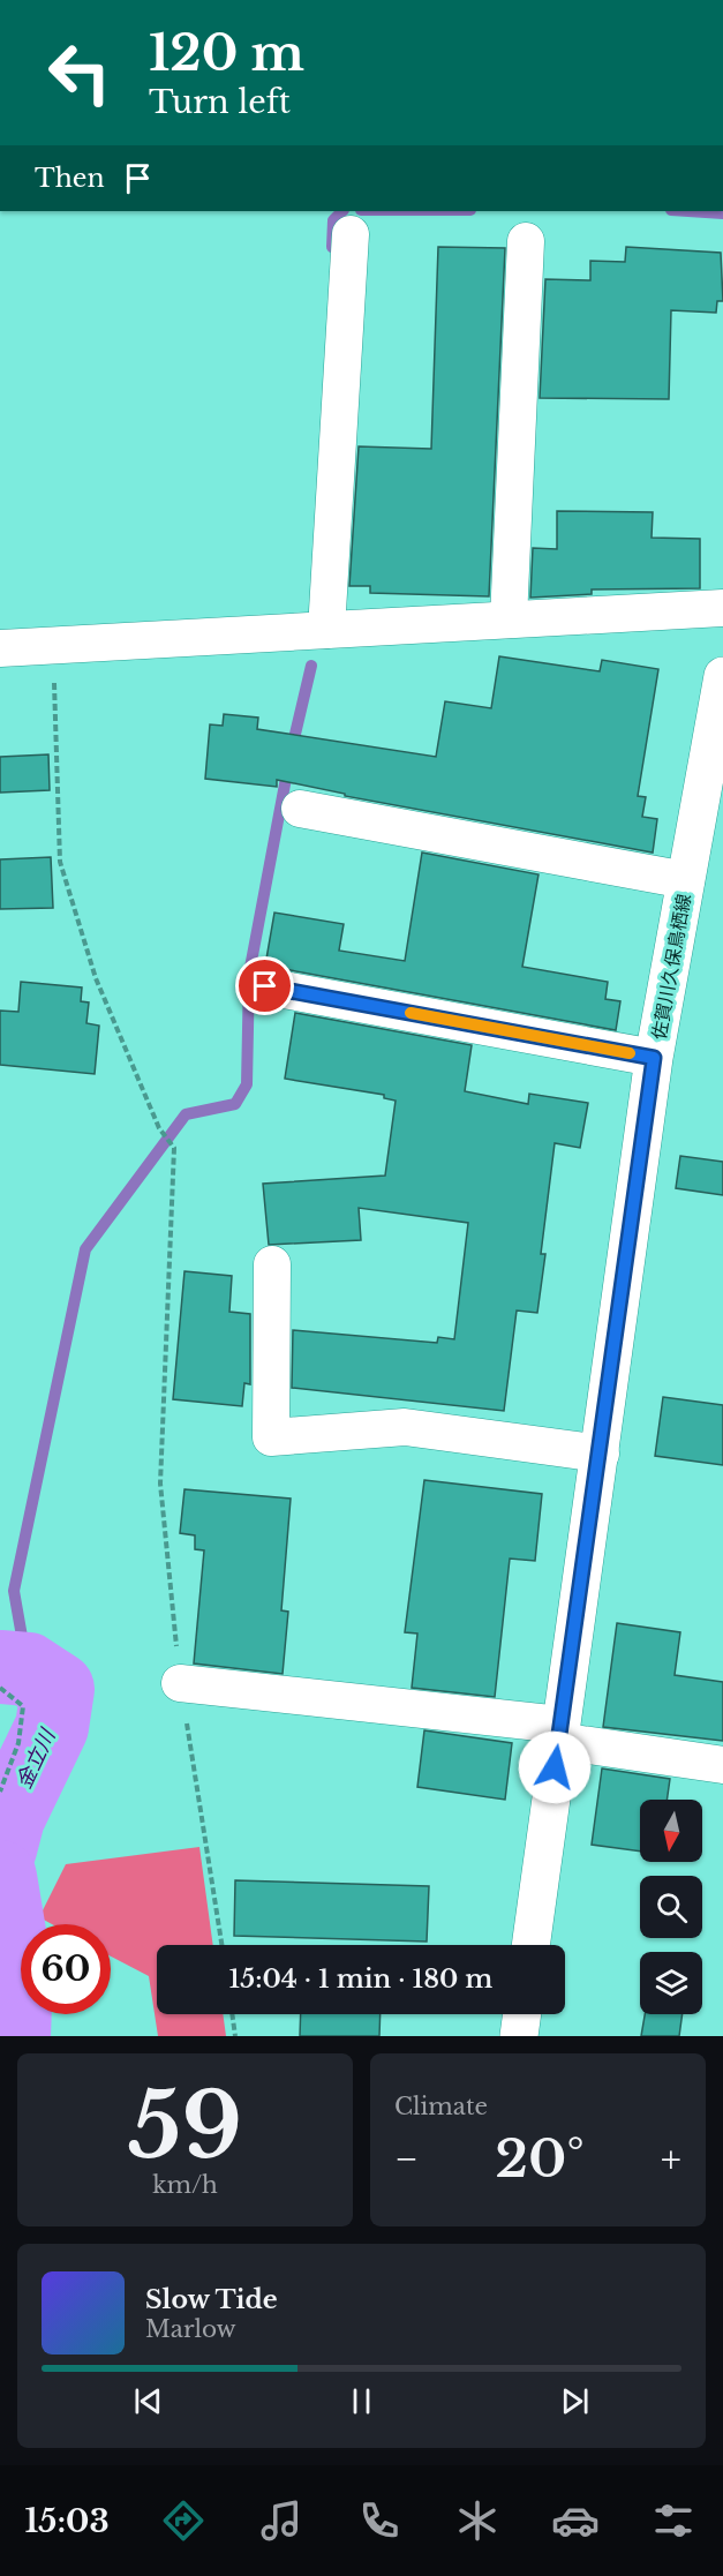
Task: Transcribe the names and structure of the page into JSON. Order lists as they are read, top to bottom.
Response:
{
  "streets": {
    "main road": ["佐賀川久保鳥栖線"]
  },
  "water": ["金立川"],
  "north": "bottom",
  "page": {
    "turn": ["120 m", "Turn left"],
    "then": "Then",
    "limit": "60",
    "trip": "15:04 · 1 min · 180 m",
    "tile": [
      ["59", "km/h"],
      "Climate"
    ],
    "heat": ["−", "20°", "+"],
    "song": ["Slow Tide", "Marlow"],
    "tabs": "15:03"
  }
}
